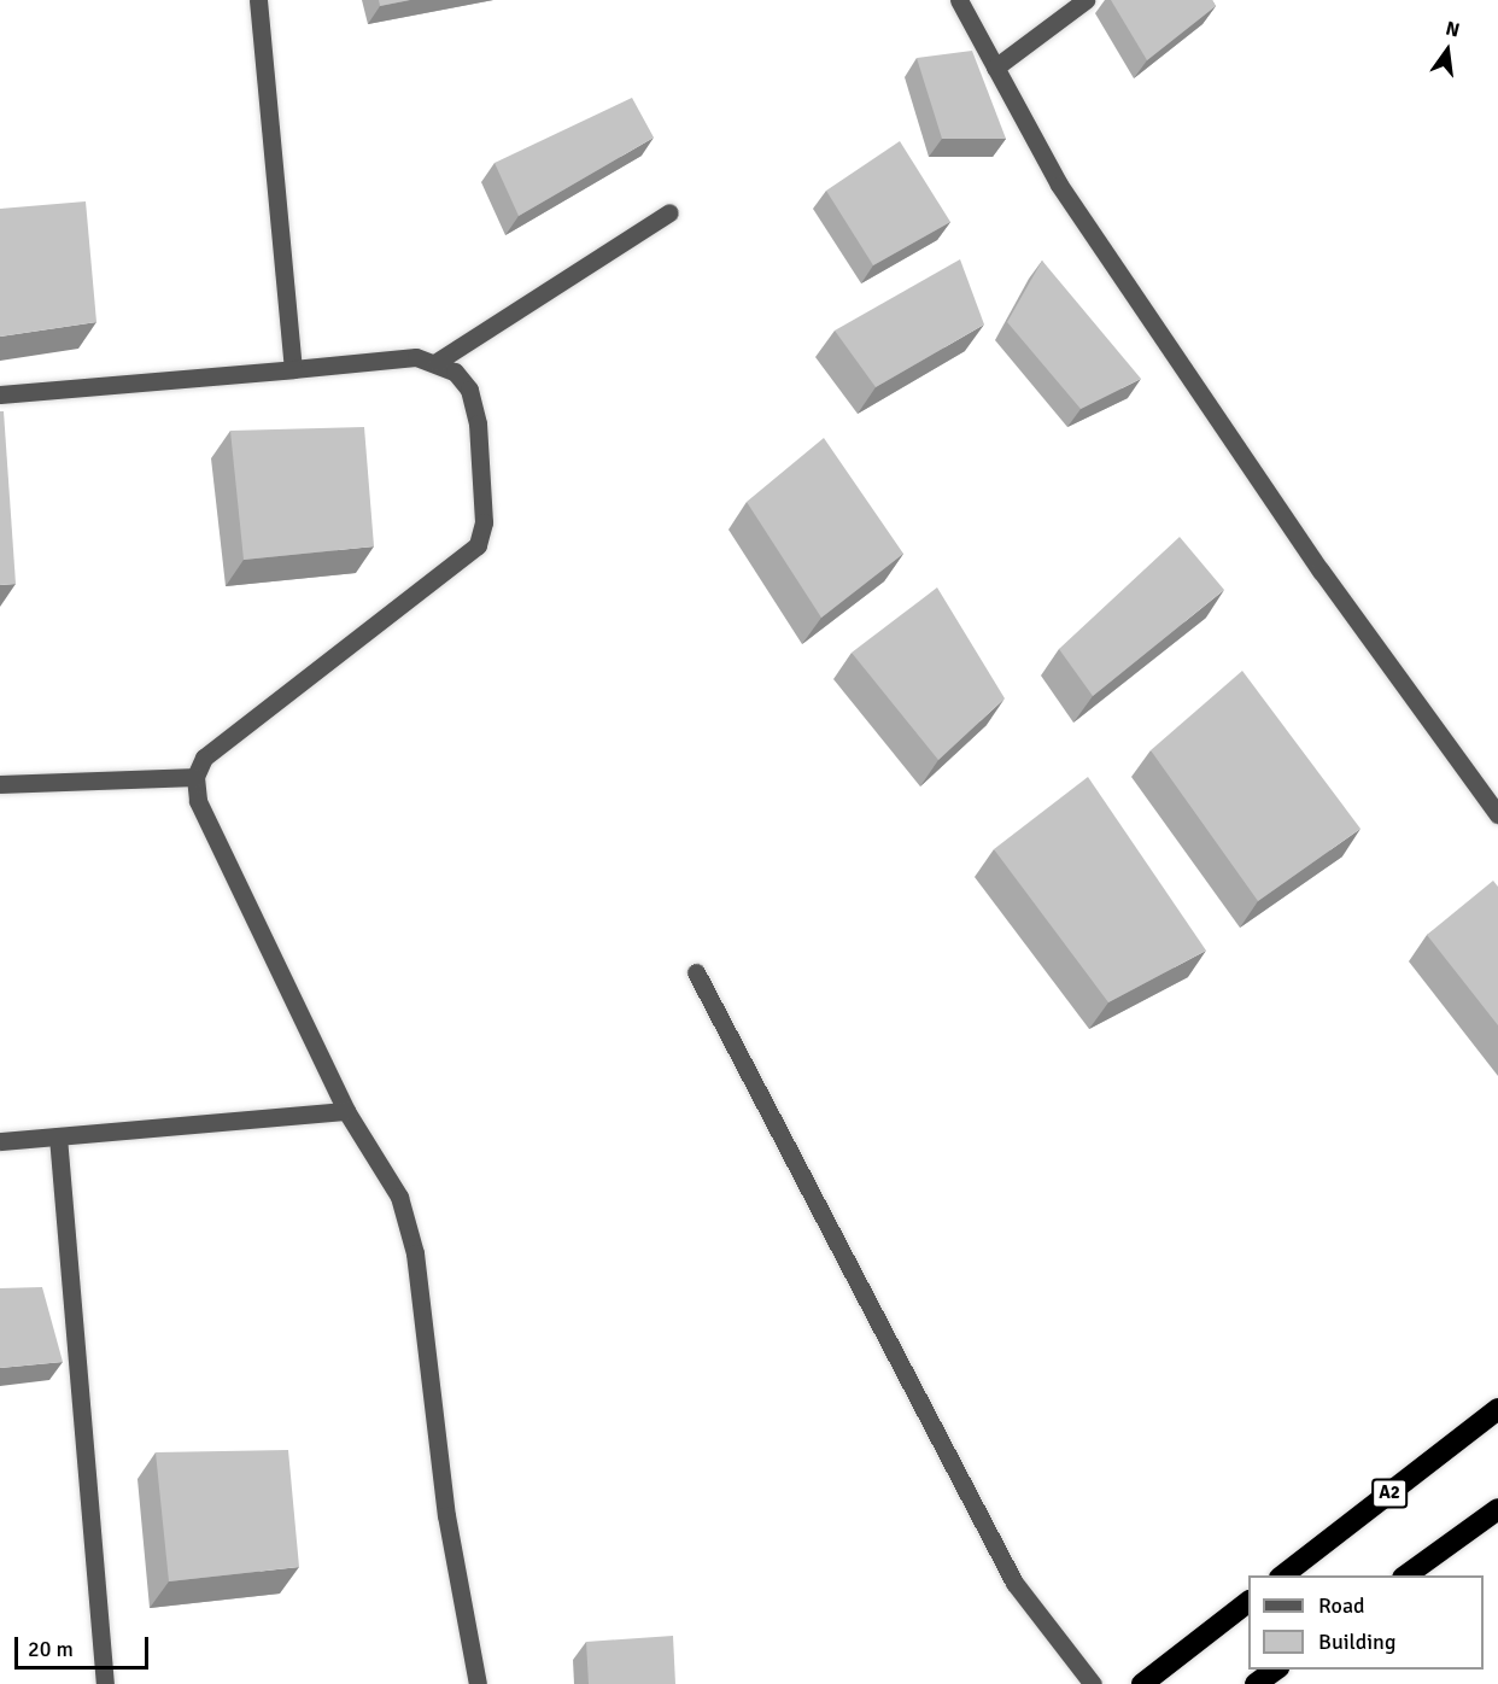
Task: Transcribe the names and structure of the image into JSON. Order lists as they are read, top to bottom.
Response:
{
  "streets": {
    "highway": ["A2"]
  },
  "legend": ["Road", "Building"],
  "scale_bar": "20 m",
  "north": "top"
}
